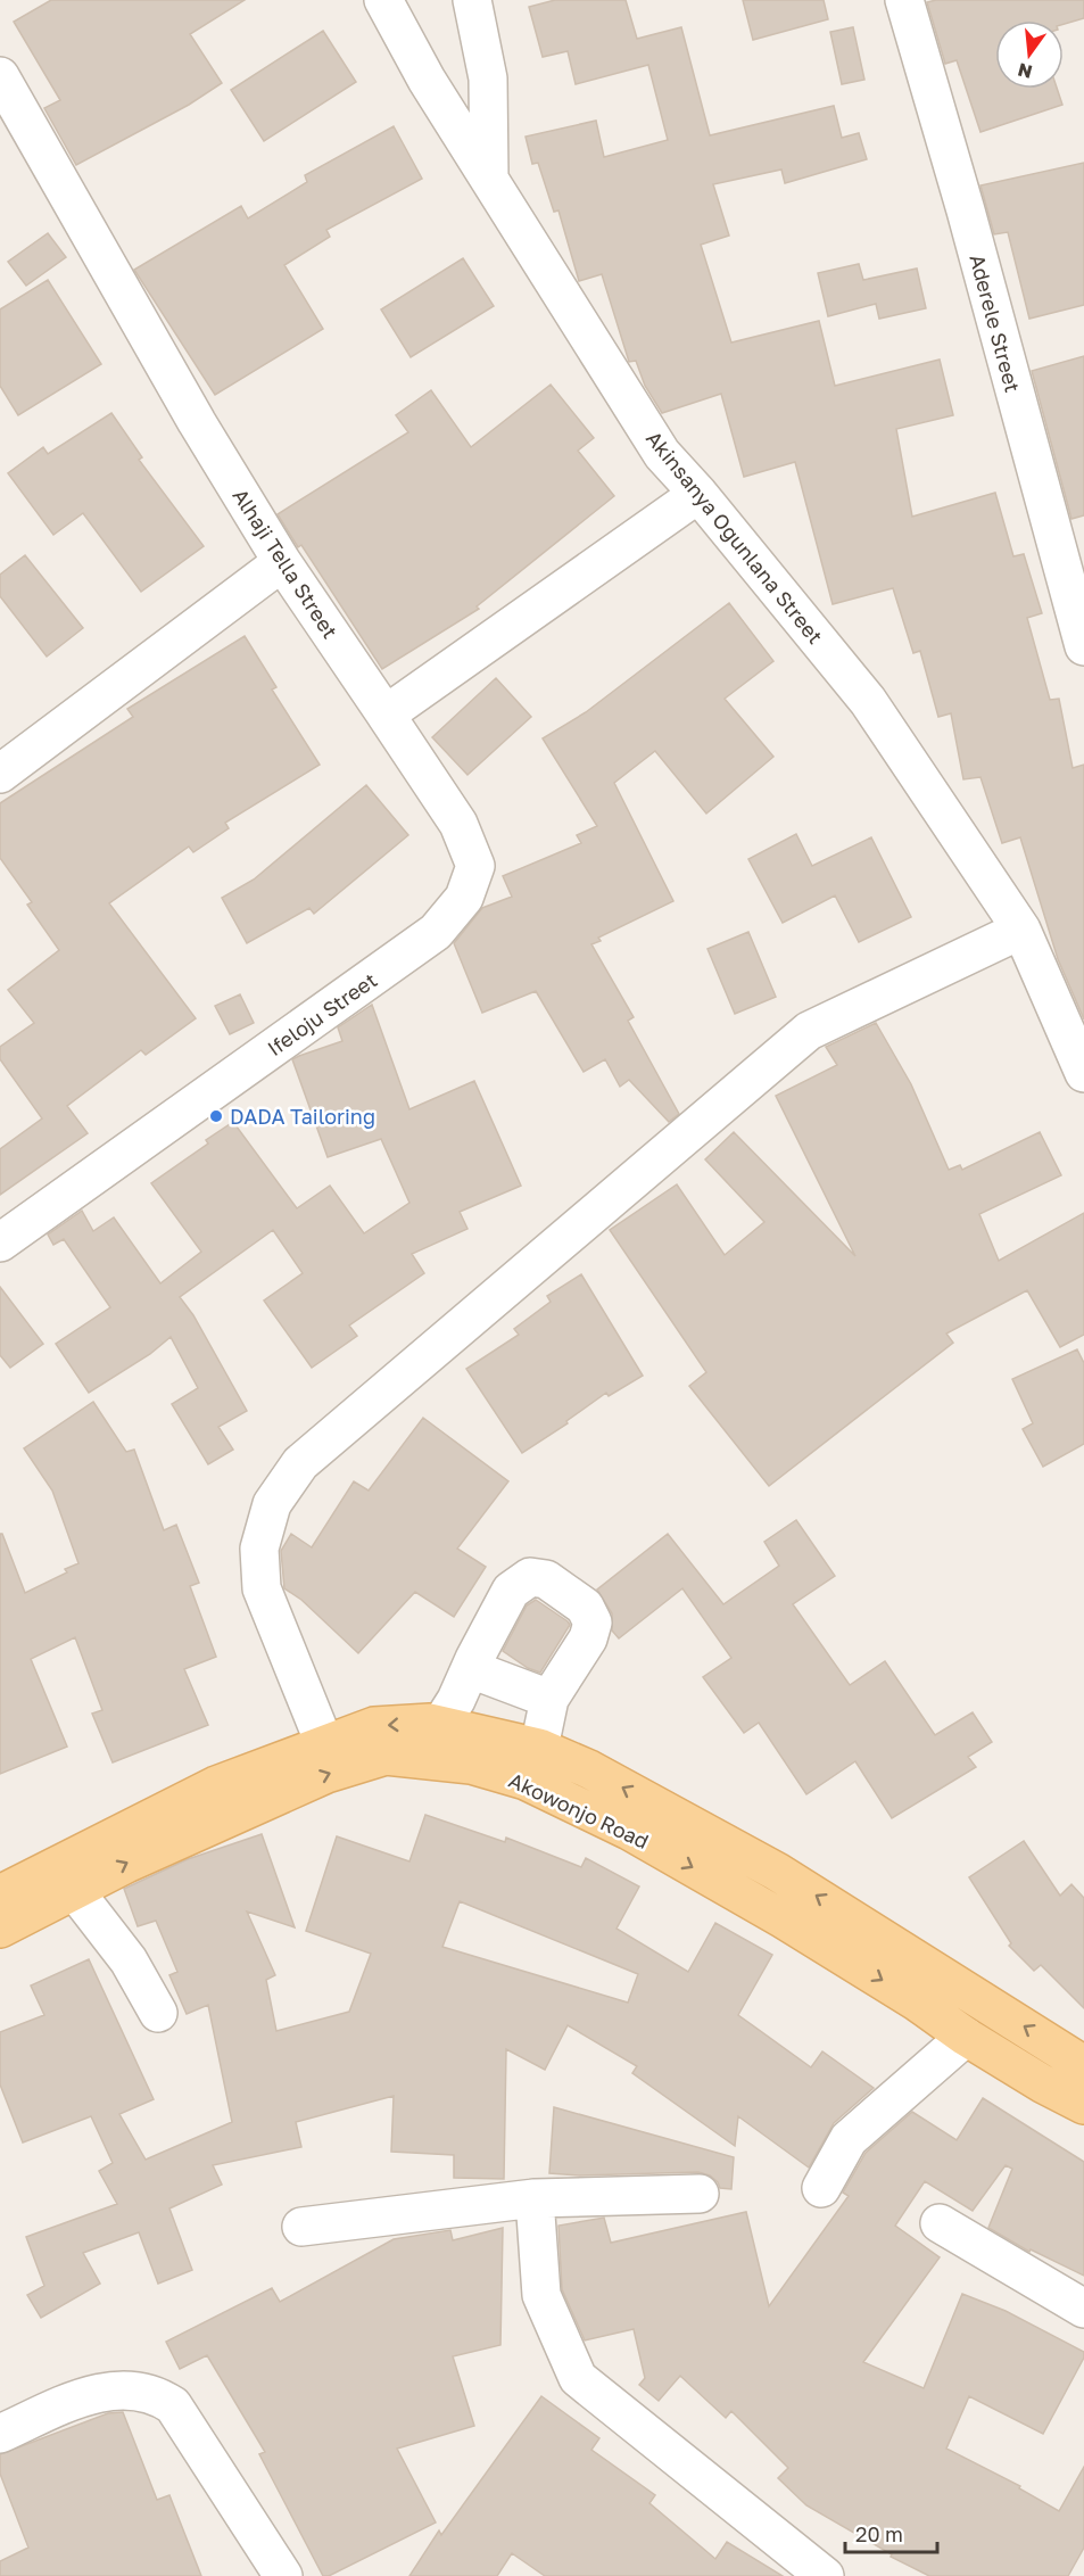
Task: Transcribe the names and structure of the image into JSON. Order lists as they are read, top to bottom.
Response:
{
  "streets": {
    "main road": ["Akowonjo Road"],
    "street": [
      "Aderele Street",
      "Akinsanya Ogunlana Street",
      "Alhaji Tella Street",
      "Ifeloju Street"
    ]
  },
  "crossings": [
    ["Alhaji Tella Street", "Ifeloju Street"]
  ],
  "places": ["DADA Tailoring"],
  "scale_bar": "20 m",
  "north": "bottom"
}
